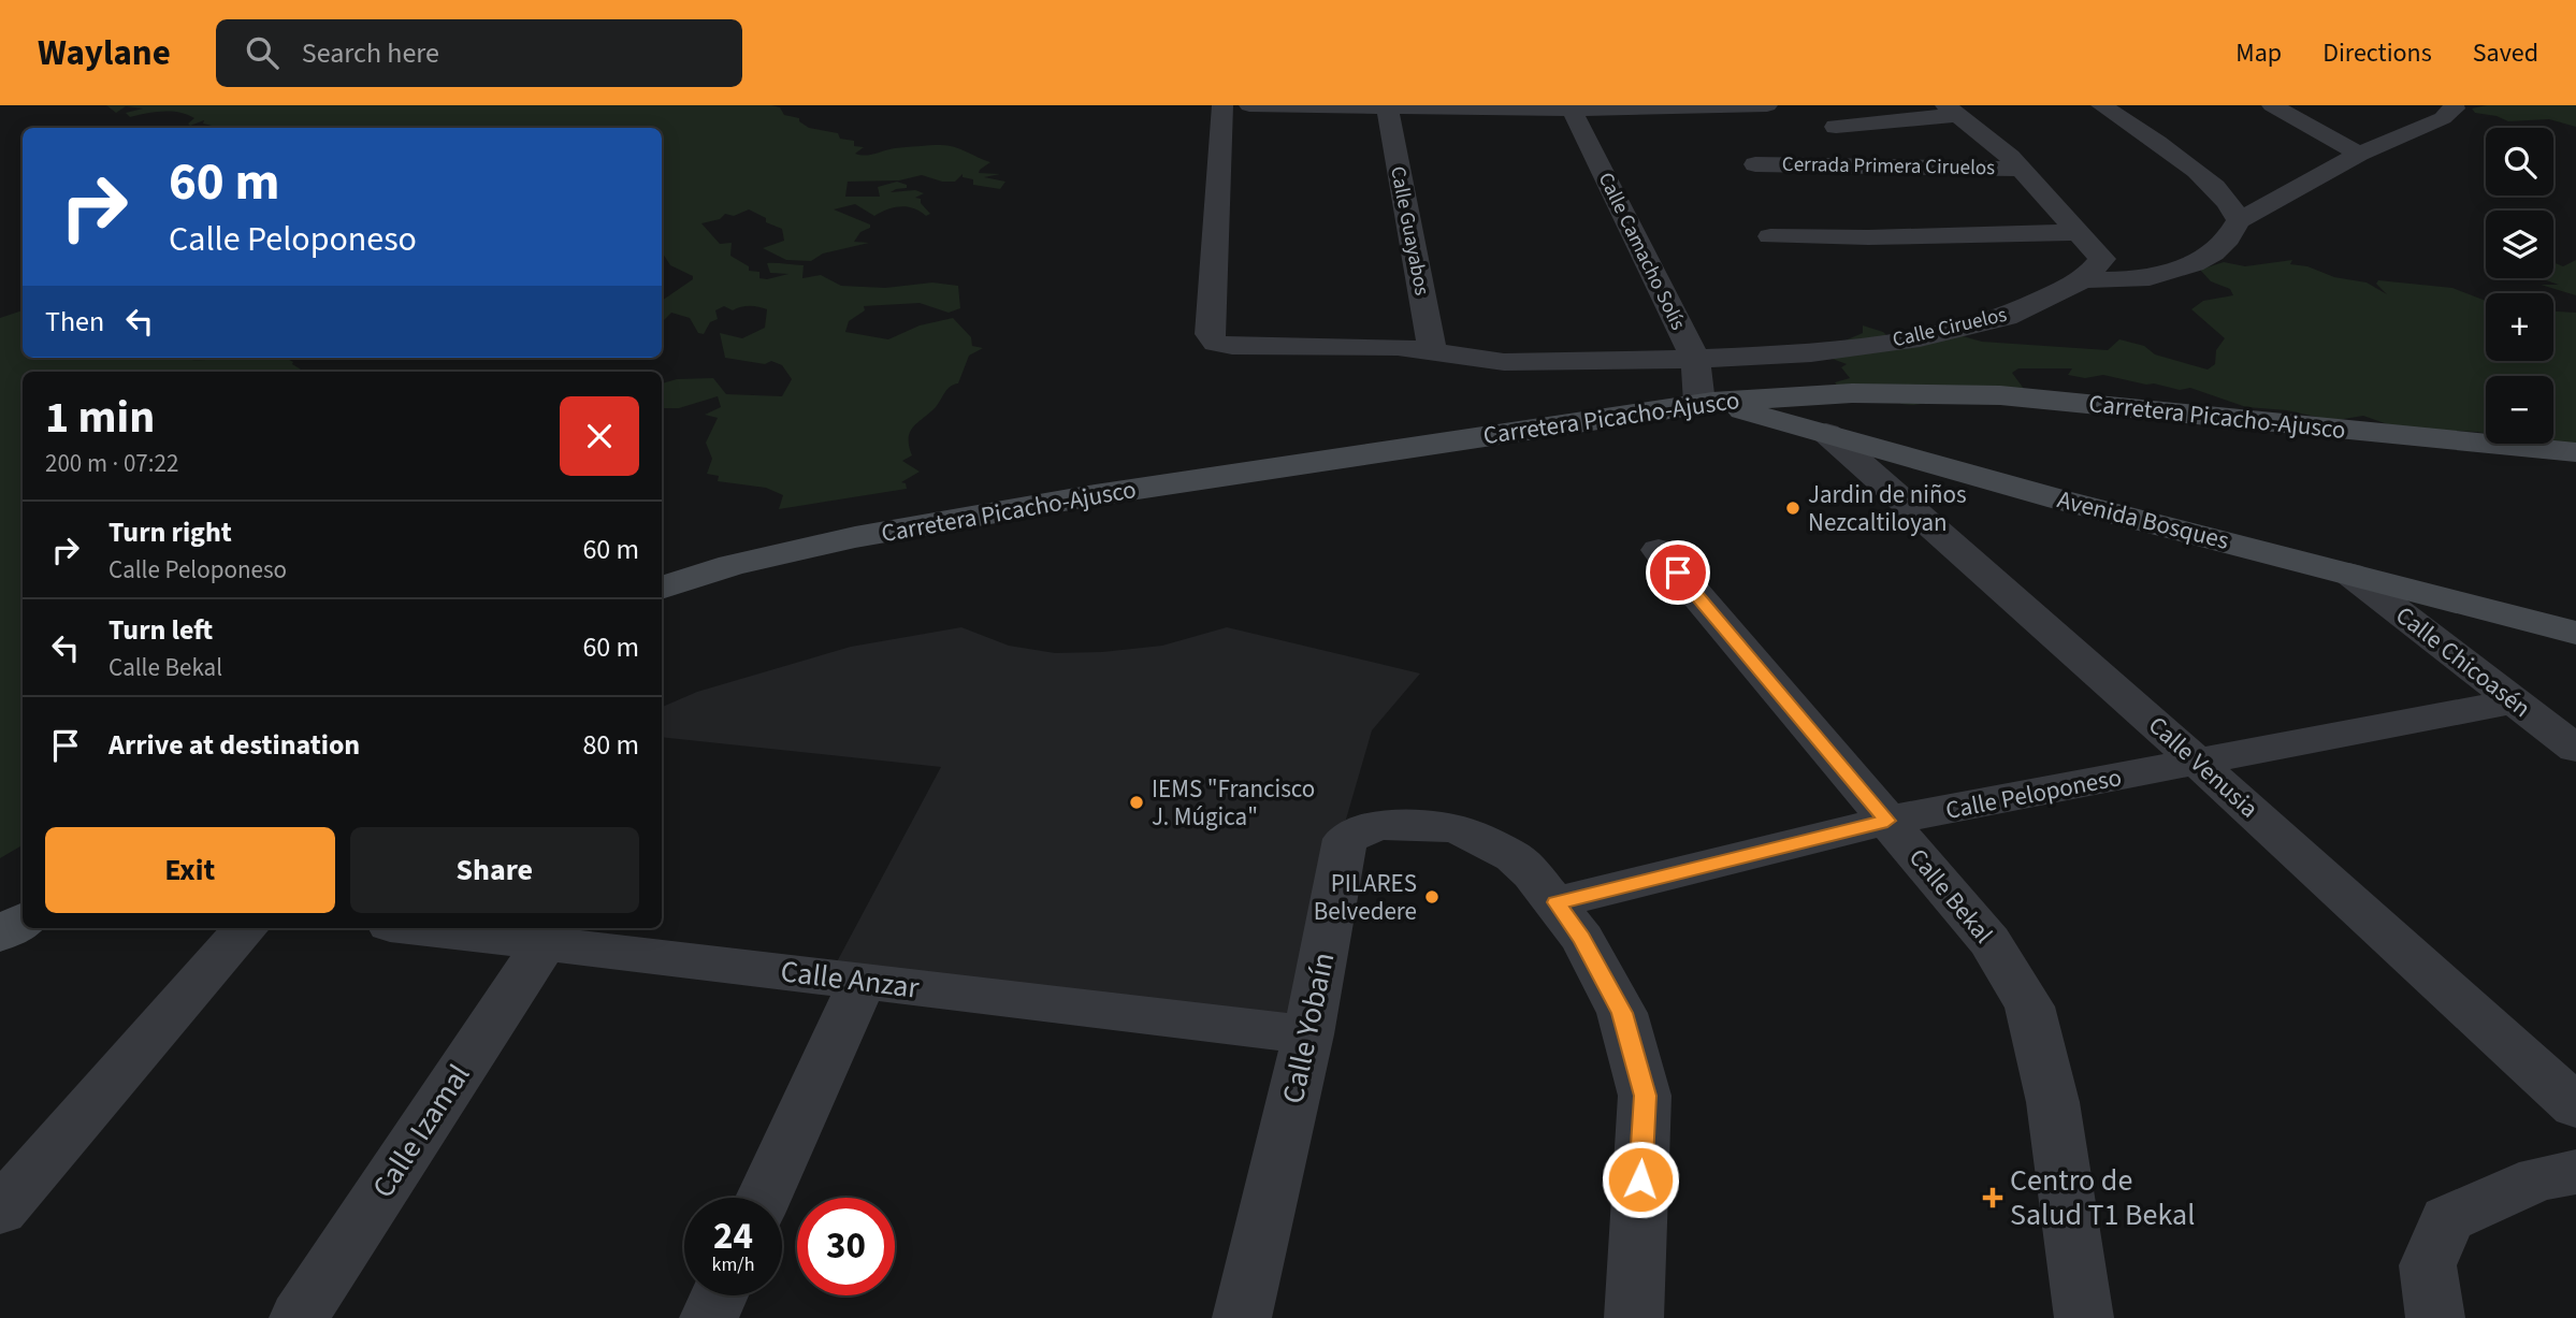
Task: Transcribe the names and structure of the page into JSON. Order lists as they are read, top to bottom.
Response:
{
  "streets": {
    "main road": ["Carretera Picacho-Ajusco", "Avenida Bosques"],
    "street": [
      "Cerrada Primera Ciruelos",
      "Calle Guayabos",
      "Calle Camacho Solís",
      "Calle Ciruelos",
      "Calle Chicoasén",
      "Calle Venusia",
      "Calle Peloponeso",
      "Calle Bekal",
      "Calle Anzar",
      "Calle Yobaín",
      "Calle Izamal"
    ]
  },
  "crossings": [
    ["Calle Guayabos", "Calle Ciruelos"],
    ["Calle Camacho Solís", "Calle Ciruelos"],
    ["Calle Camacho Solís", "Carretera Picacho-Ajusco"],
    ["Calle Camacho Solís", "Avenida Bosques"],
    ["Carretera Picacho-Ajusco", "Avenida Bosques"],
    ["Avenida Bosques", "Calle Chicoasén"],
    ["Avenida Bosques", "Calle Venusia"],
    ["Calle Chicoasén", "Calle Peloponeso"],
    ["Calle Venusia", "Calle Peloponeso"],
    ["Calle Peloponeso", "Calle Bekal"],
    ["Calle Peloponeso", "Calle Yobaín"],
    ["Calle Anzar", "Calle Yobaín"],
    ["Calle Anzar", "Calle Izamal"]
  ],
  "places": {
    "other": ["Jardin de niños Nezcaltiloyan", "IEMS \"Francisco J. Múgica\"", "PILARES Belvedere"],
    "health": ["Centro de Salud T1 Bekal"]
  },
  "page": {
    "header": "Waylane",
    "search": "Search here",
    "nav": ["Map", "Directions", "Saved"],
    "map_buttons": ["+", "−"],
    "turn": ["60 m", "Calle Peloponeso"],
    "then": "Then",
    "heading": ["1 min", "200 m · 07:22"],
    "list": [
      {
        "name": "Turn right",
        "note": "Calle Peloponeso",
        "value": "60 m"
      },
      {
        "name": "Turn left",
        "note": "Calle Bekal",
        "value": "60 m"
      },
      {
        "name": "Arrive at destination",
        "value": "80 m"
      }
    ],
    "buttons": ["Exit", "Share"],
    "speed": "24 km/h",
    "limit": "30"
  }
}
